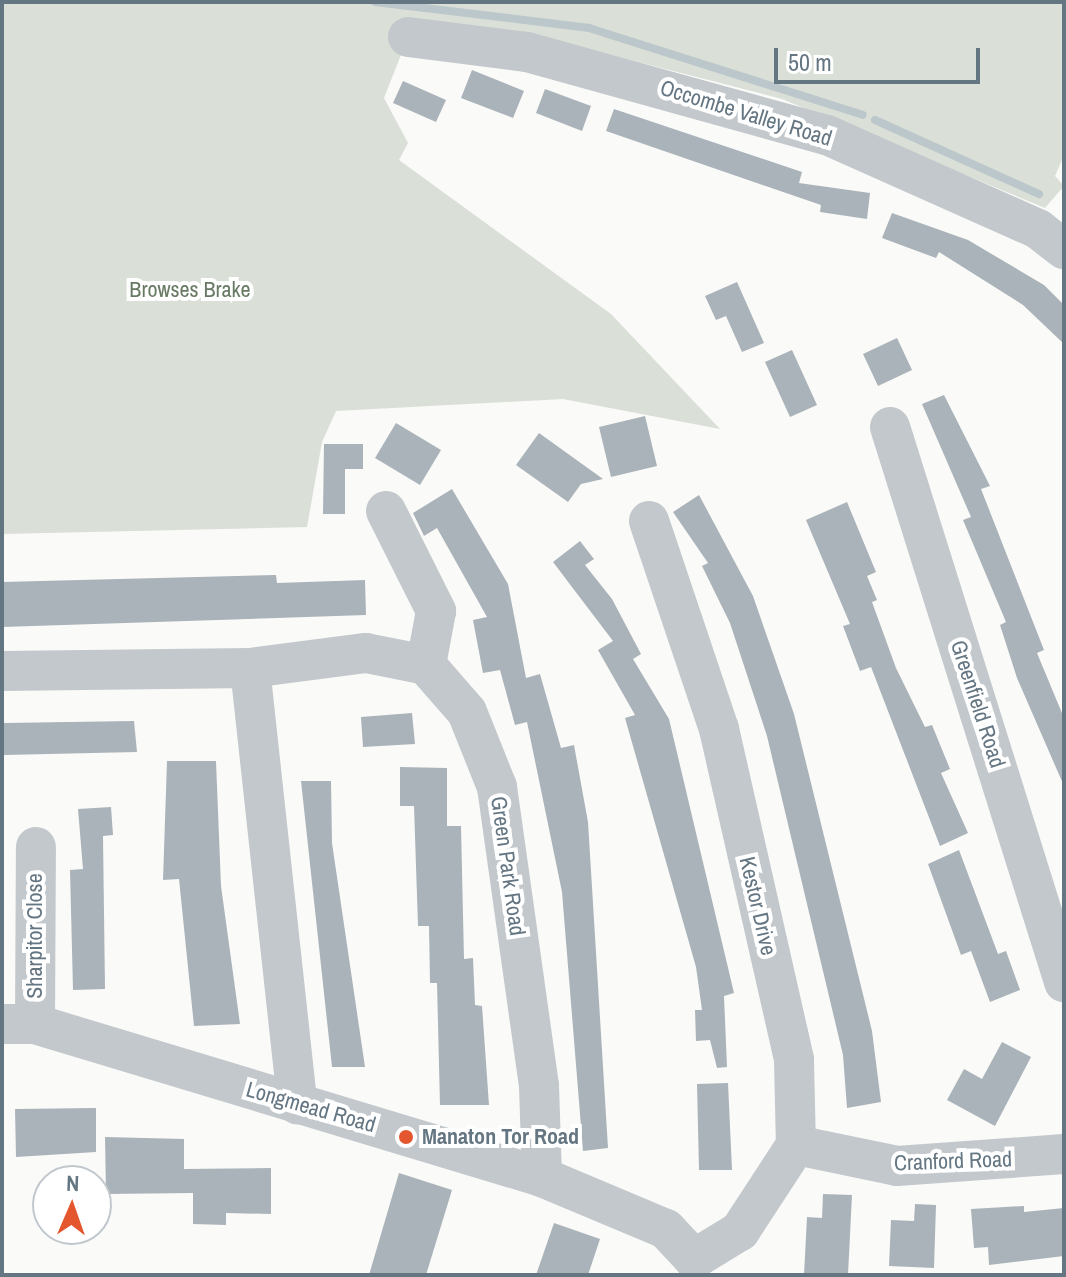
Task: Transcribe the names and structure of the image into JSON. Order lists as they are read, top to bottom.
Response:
{
  "streets": {
    "street": [
      "Occombe Valley Road",
      "Greenfield Road",
      "Green Park Road",
      "Kestor Drive",
      "Sharpitor Close",
      "Longmead Road",
      "Cranford Road"
    ]
  },
  "crossings": [
    ["Green Park Road", "Longmead Road"],
    ["Kestor Drive", "Cranford Road"],
    ["Sharpitor Close", "Longmead Road"]
  ],
  "parks": ["Browses Brake"],
  "places": ["Manaton Tor Road"],
  "scale_bar": "50 m",
  "north": "top"
}
